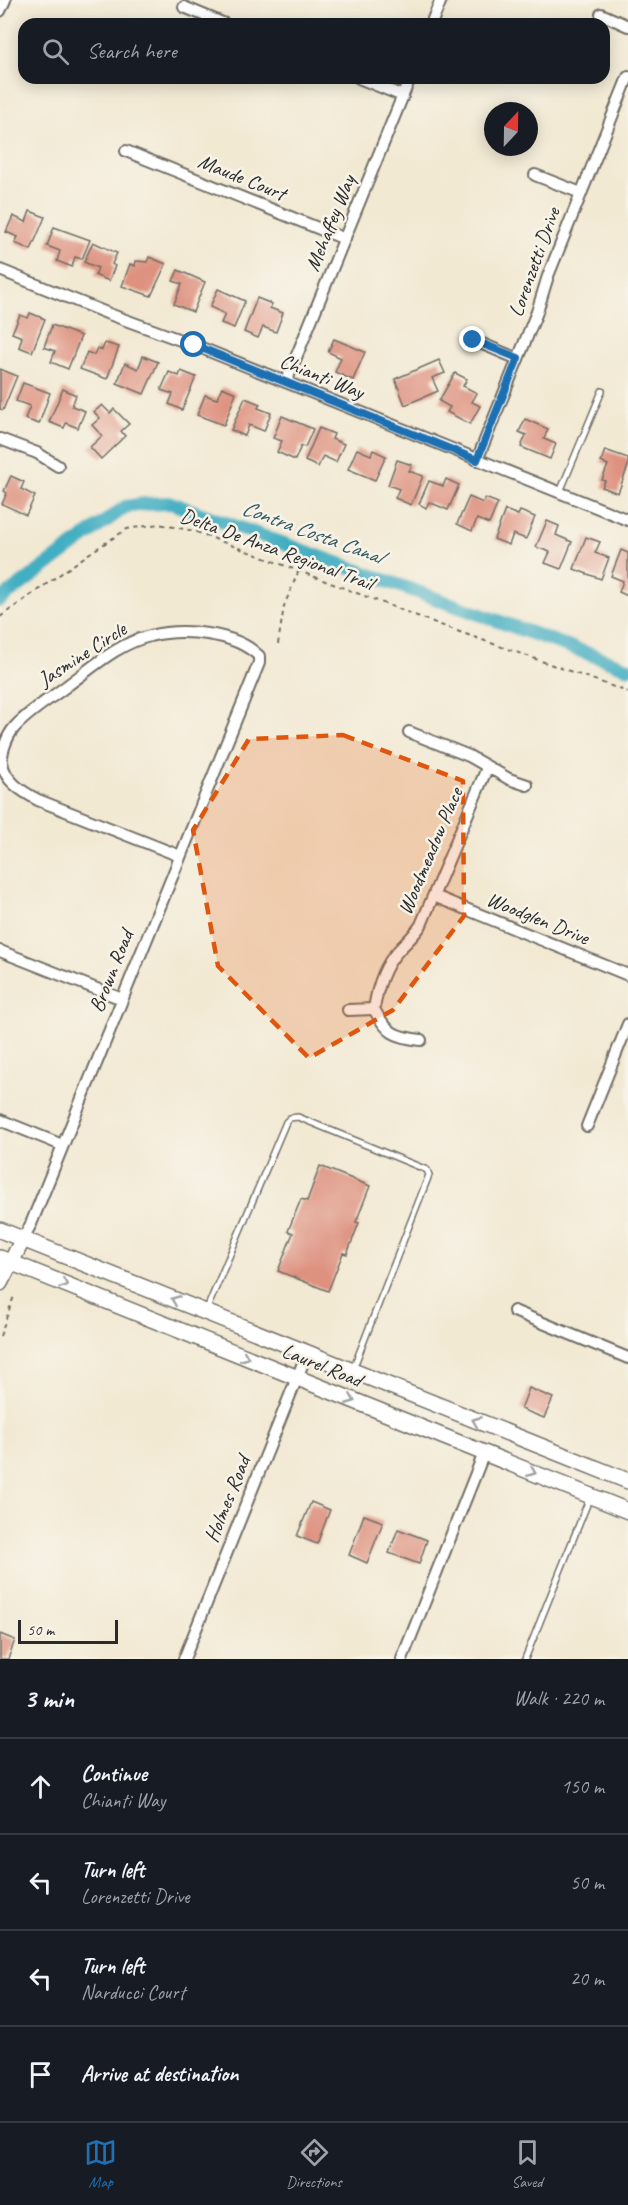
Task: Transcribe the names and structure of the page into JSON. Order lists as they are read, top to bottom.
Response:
{
  "streets": {
    "main road": ["Brown Road", "Laurel Road"],
    "street": [
      "Maude Court",
      "Mehaffey Way",
      "Lorenzetti Drive",
      "Chianti Way",
      "Jasmine Circle",
      "Woodmeadow Place",
      "Woodglen Drive",
      "Holmes Road"
    ],
    "path": ["Delta De Anza Regional Trail"]
  },
  "crossings": [
    ["Maude Court", "Mehaffey Way"],
    ["Mehaffey Way", "Chianti Way"],
    ["Lorenzetti Drive", "Chianti Way"],
    ["Jasmine Circle", "Brown Road"],
    ["Woodmeadow Place", "Woodglen Drive"],
    ["Brown Road", "Laurel Road"],
    ["Laurel Road", "Holmes Road"]
  ],
  "water": ["Contra Costa Canal"],
  "scale_bar": "50 m",
  "north": "top",
  "page": {
    "search": "Search here",
    "scale": "50 m",
    "heading": ["3 min", "Walk · 220 m"],
    "list": [
      ["Continue", "Chianti Way", "150 m"],
      ["Turn left", "Lorenzetti Drive", "50 m"],
      ["Turn left", "Narducci Court", "20 m"],
      "Arrive at destination"
    ],
    "nav": ["Map", "Directions", "Saved"]
  }
}
